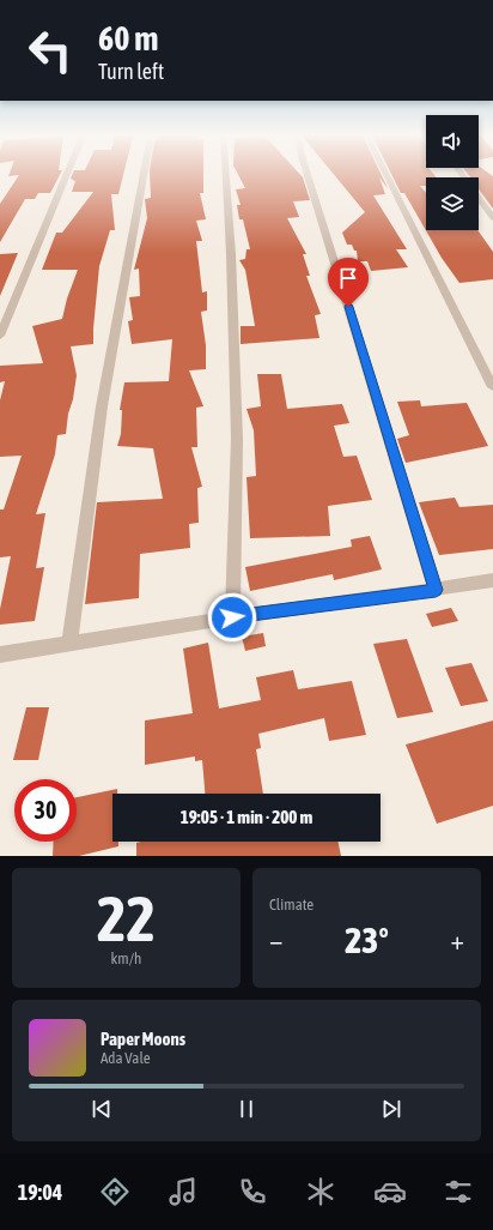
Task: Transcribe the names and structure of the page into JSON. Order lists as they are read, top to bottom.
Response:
{
  "page": {
    "turn": ["60 m", "Turn left"],
    "limit": "30",
    "trip": "19:05 · 1 min · 200 m",
    "tile": [
      ["22", "km/h"],
      "Climate"
    ],
    "heat": ["−", "23°", "+"],
    "song": ["Paper Moons", "Ada Vale"],
    "tabs": "19:04"
  }
}
